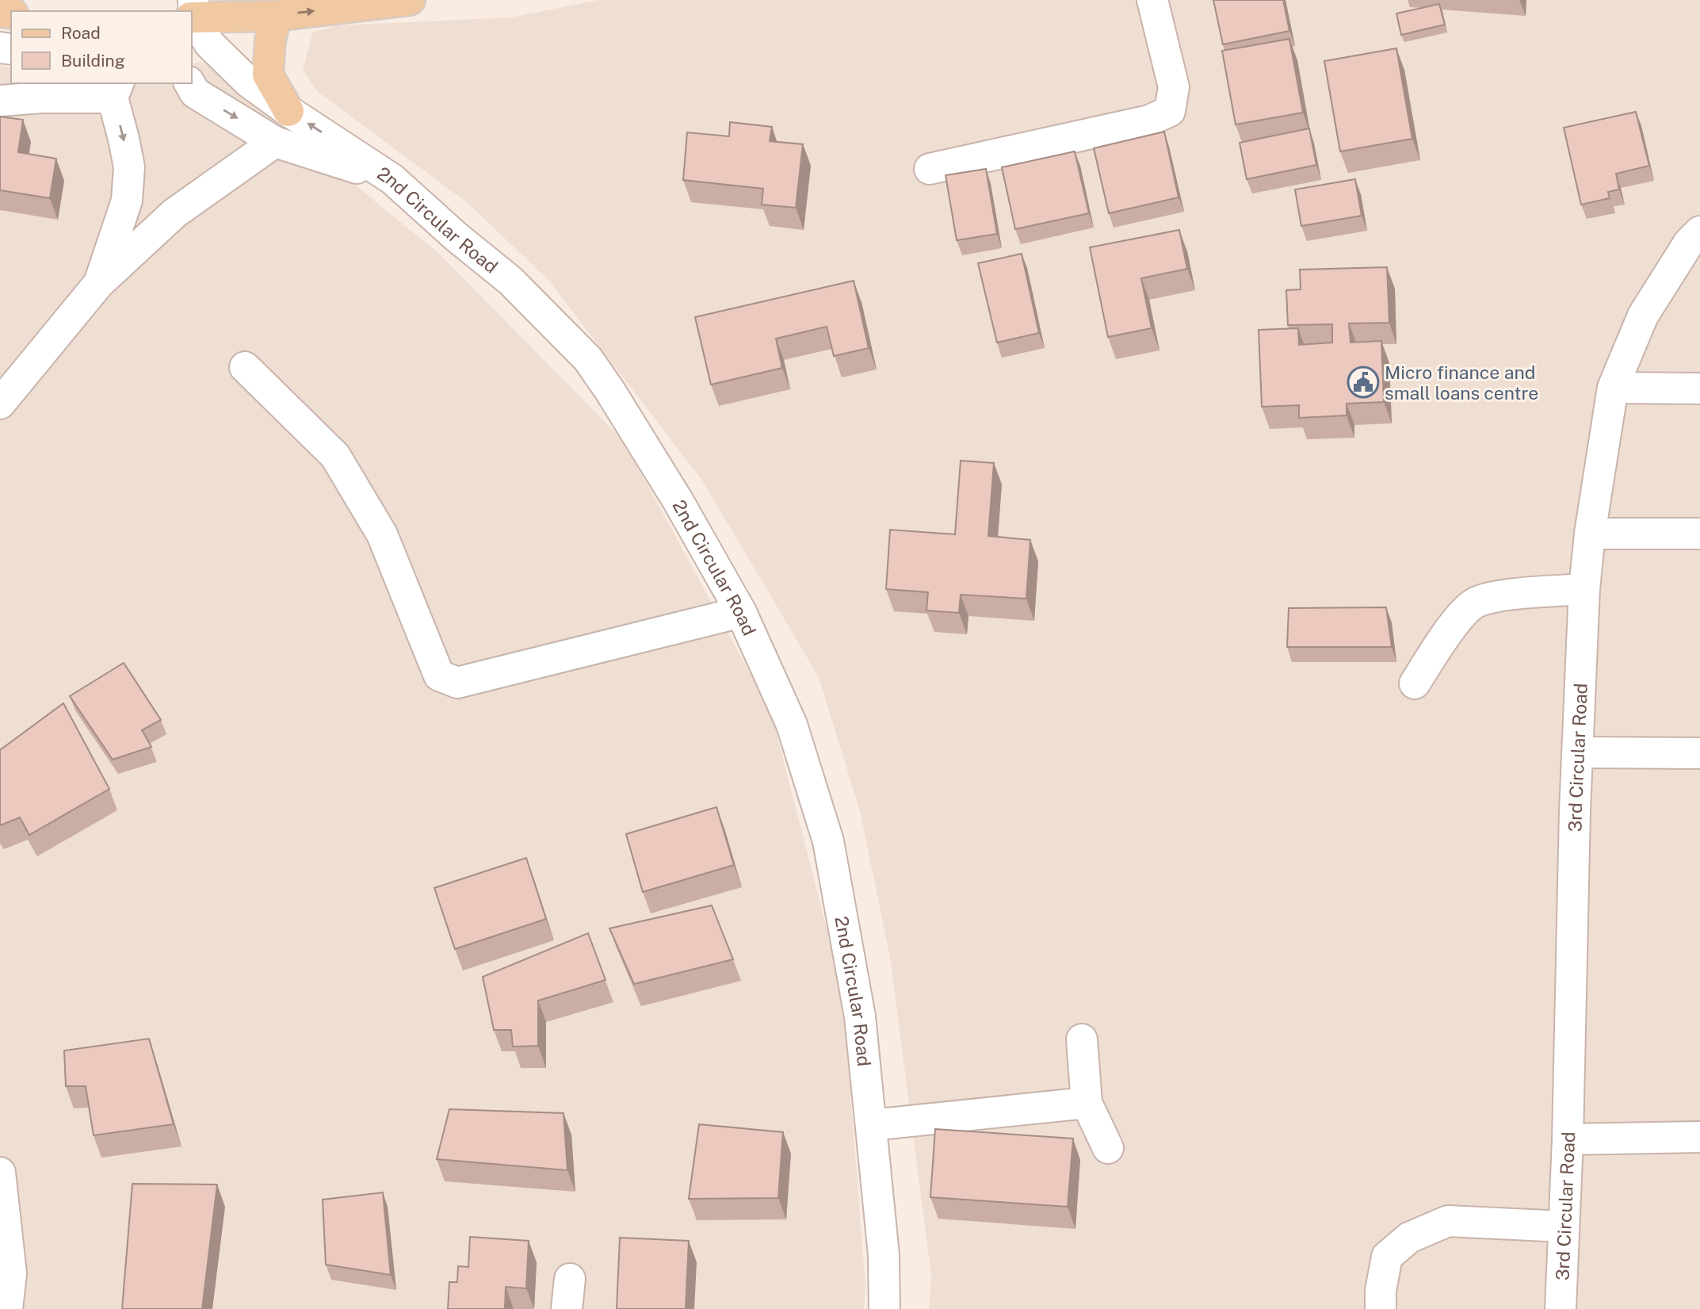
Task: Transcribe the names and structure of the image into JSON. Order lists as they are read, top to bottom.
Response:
{
  "streets": {
    "street": ["2nd Circular Road", "3rd Circular Road"]
  },
  "places": {
    "public building": ["Micro finance and small loans centre"]
  },
  "legend": ["Road", "Building"]
}
